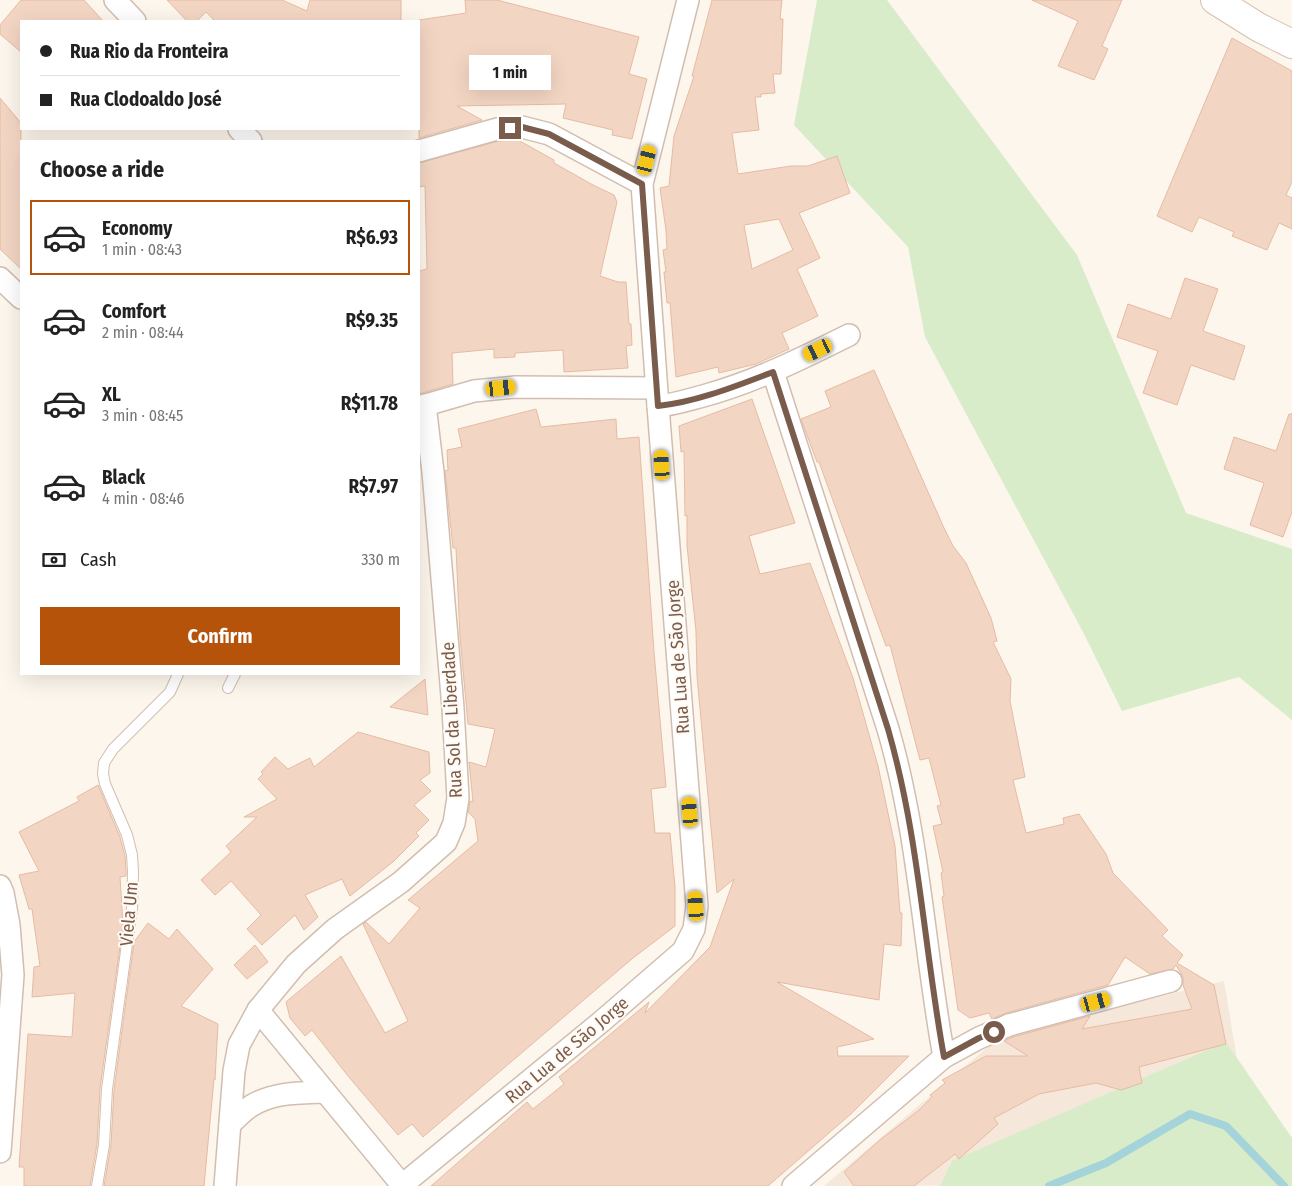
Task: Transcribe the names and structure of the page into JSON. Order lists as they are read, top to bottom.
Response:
{
  "streets": {
    "street": ["Rua Lua de São Jorge", "Rua Sol da Liberdade"],
    "lane": ["Viela Um"]
  },
  "page": {
    "banner": ["Rua Rio da Fronteira", "Rua Clodoaldo José"],
    "bubble": "1 min",
    "heading": "Choose a ride",
    "list": [
      {
        "name": "Economy",
        "note": "1 min · 08:43",
        "value": "R$6.93"
      },
      {
        "name": "Comfort",
        "note": "2 min · 08:44",
        "value": "R$9.35"
      },
      {
        "name": "XL",
        "note": "3 min · 08:45",
        "value": "R$11.78"
      },
      {
        "name": "Black",
        "note": "4 min · 08:46",
        "value": "R$7.97"
      }
    ],
    "pay": ["Cash", "330 m"],
    "buttons": "Confirm"
  }
}
